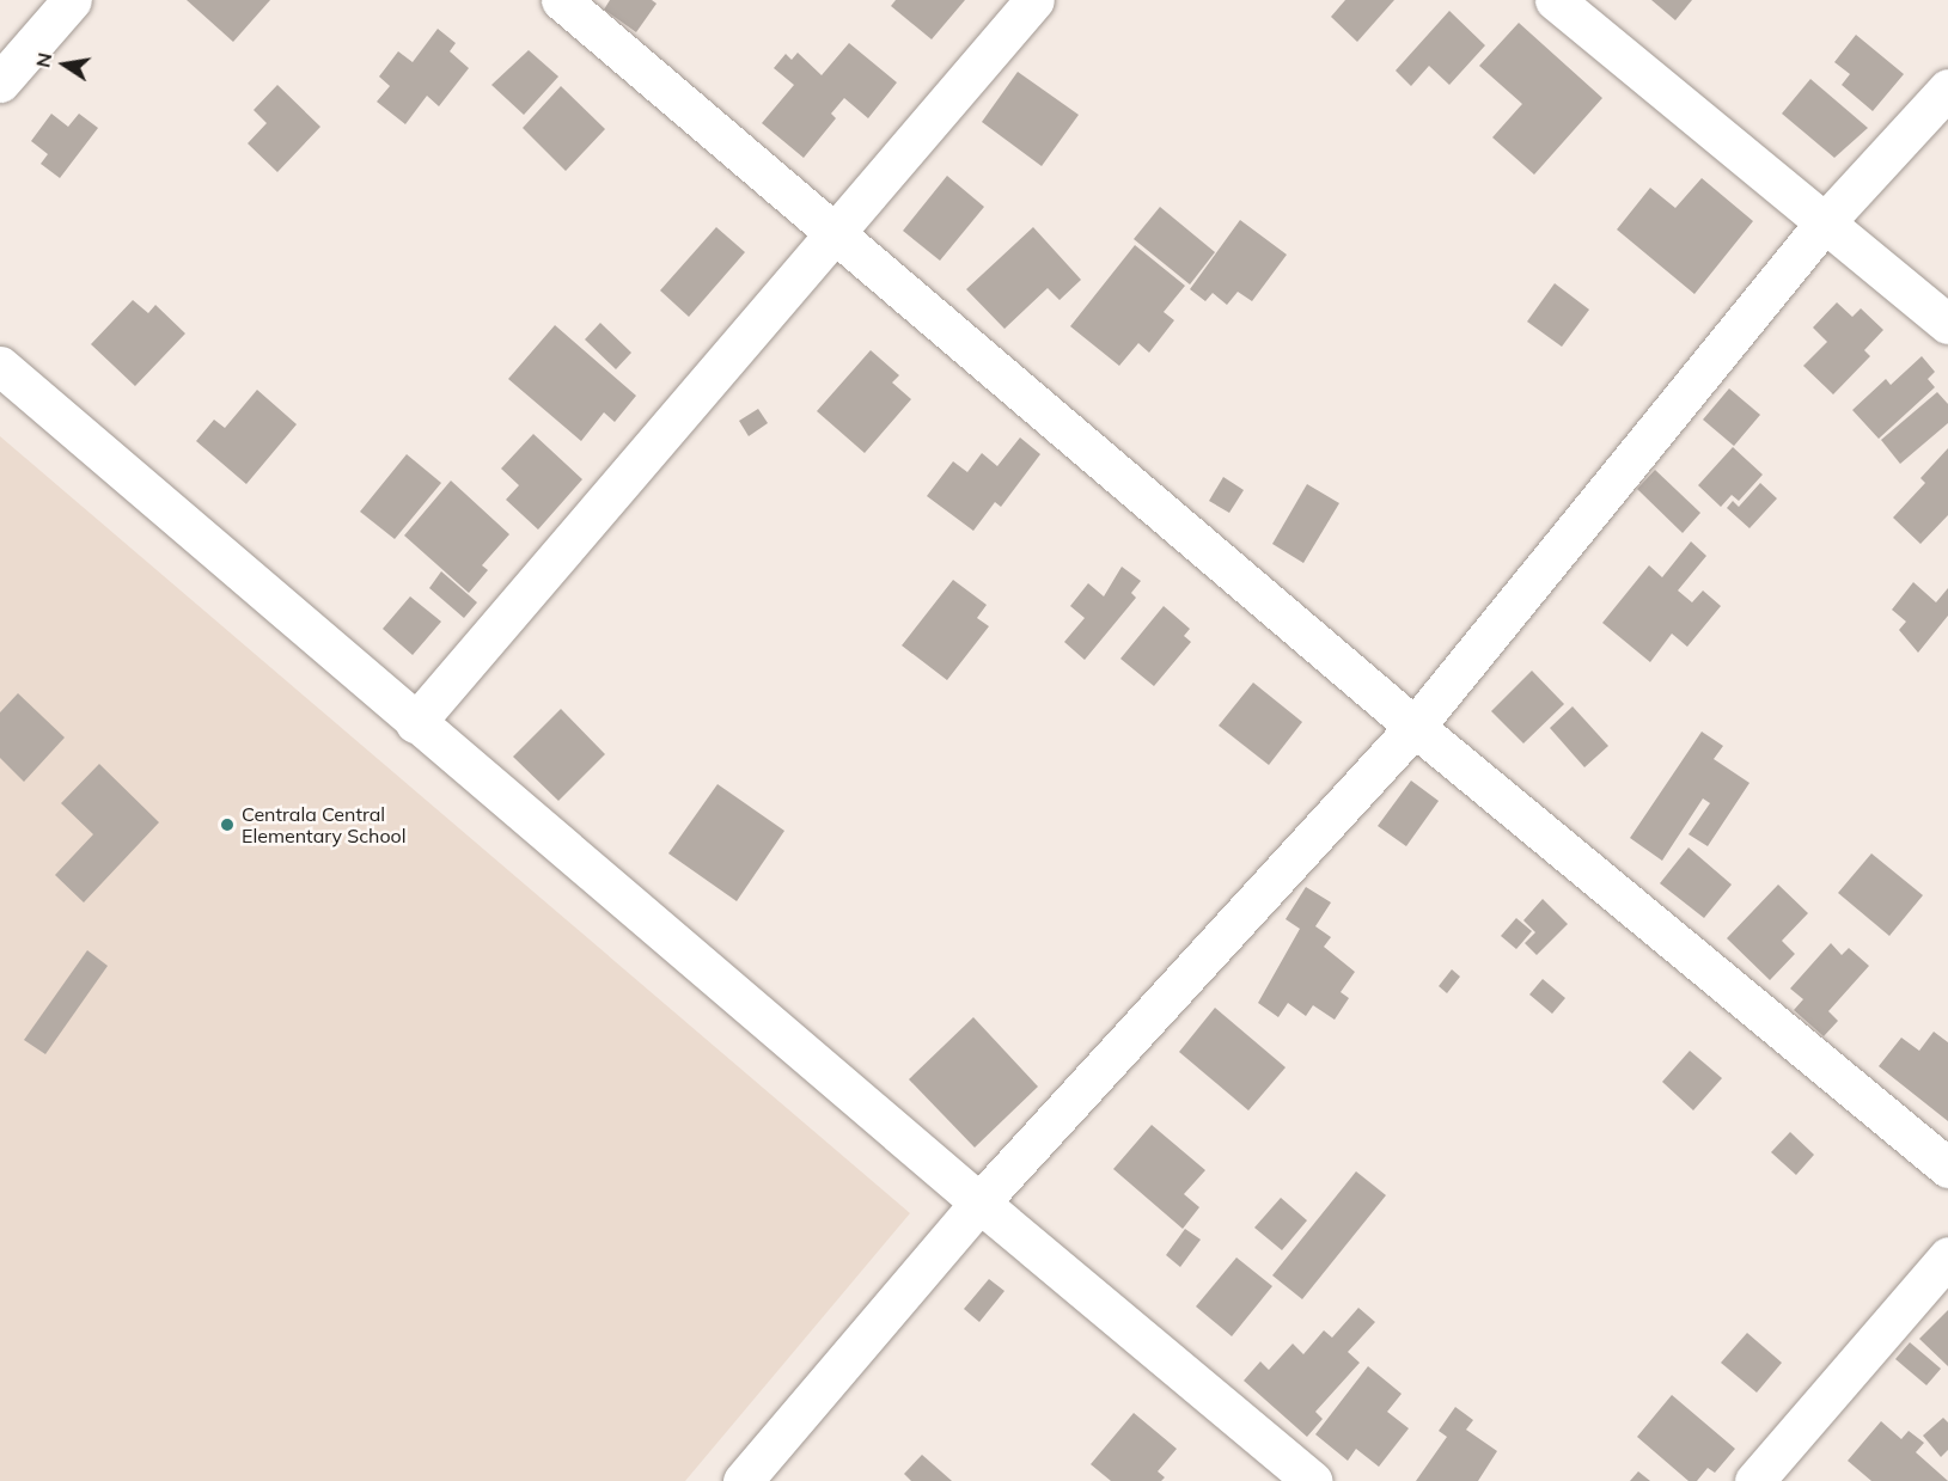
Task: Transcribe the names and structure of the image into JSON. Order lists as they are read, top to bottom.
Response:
{
  "places": ["Centrala Central Elementary School"],
  "north": "left"
}
